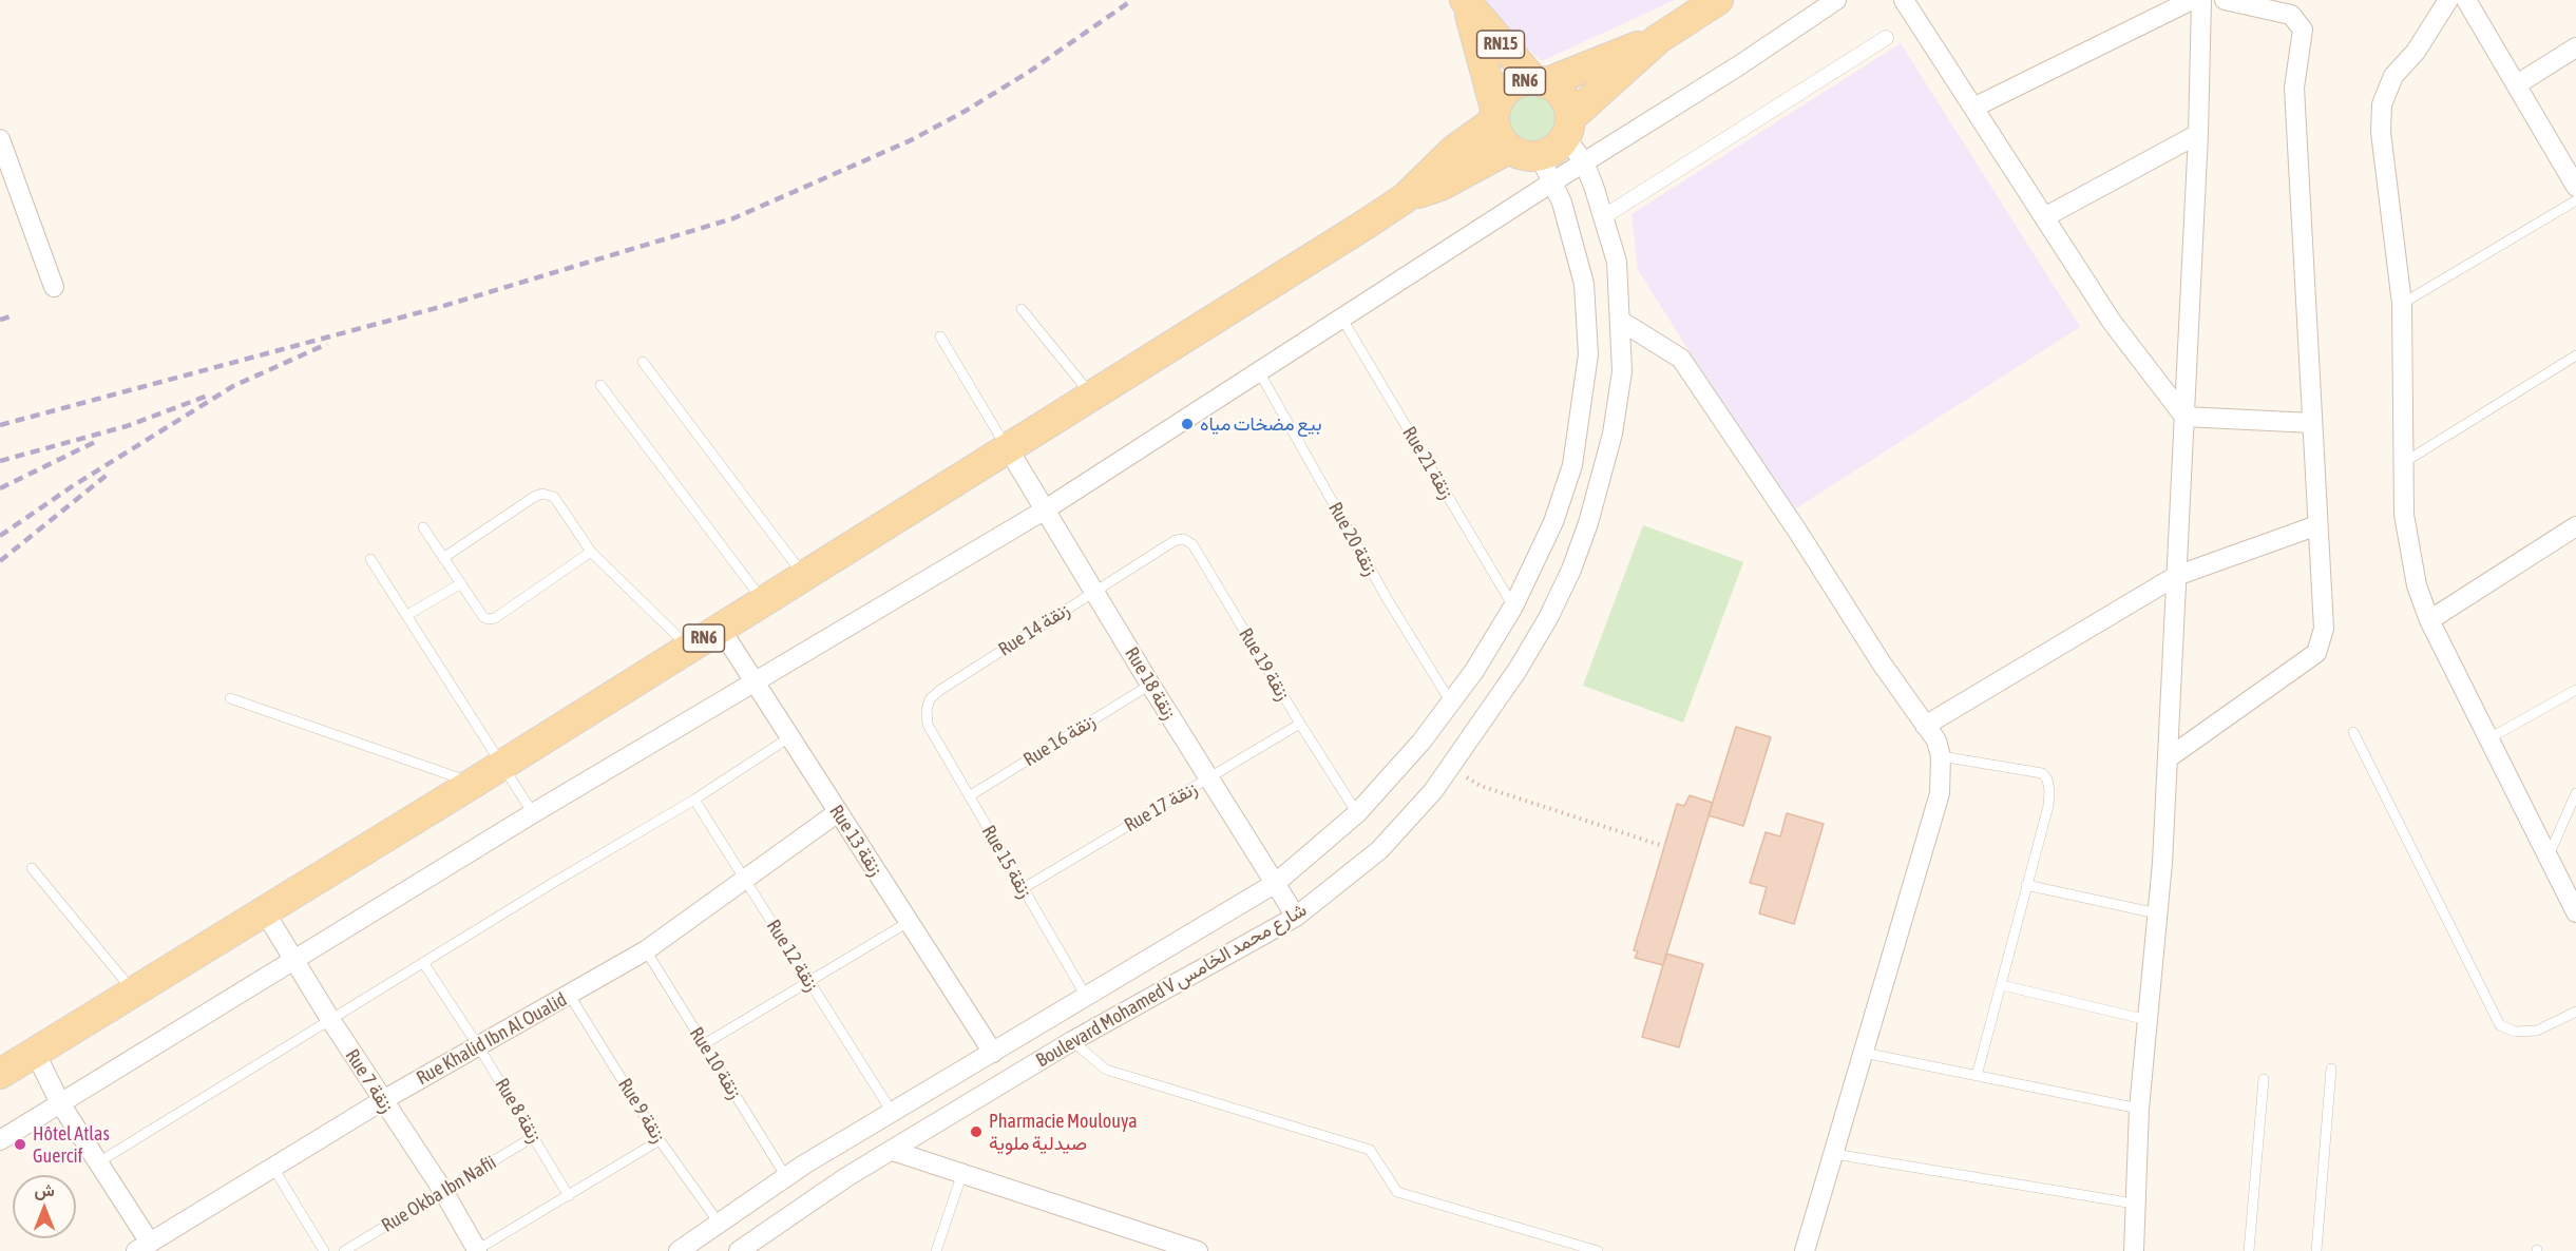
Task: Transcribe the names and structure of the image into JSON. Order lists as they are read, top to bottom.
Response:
{
  "streets": {
    "main road": ["RN15", "RN6"],
    "street": [
      "Rue 18 زنقة",
      "Rue 13 زنقة",
      "Boulevard Mohamed V شارع محمد الخامس",
      "Rue Khalid Ibn Al Oualid",
      "Rue 7 زنقة"
    ],
    "lane": [
      "Rue 21 زنقة",
      "Rue 20 زنقة",
      "Rue 14 زنقة",
      "Rue 19 زنقة",
      "Rue 16 زنقة",
      "Rue 17 زنقة",
      "Rue 15 زنقة",
      "Rue 12 زنقة",
      "Rue 10 زنقة",
      "Rue 8 زنقة",
      "Rue 9 زنقة",
      "Rue Okba Ibn Nafii"
    ]
  },
  "crossings": [
    ["RN15", "RN6"],
    ["RN15", "Boulevard Mohamed V شارع محمد الخامس"],
    ["RN6", "Rue 18 زنقة"],
    ["RN6", "Rue 13 زنقة"],
    ["RN6", "Boulevard Mohamed V شارع محمد الخامس"],
    ["RN6", "Rue 7 زنقة"],
    ["Rue 21 زنقة", "Boulevard Mohamed V شارع محمد الخامس"],
    ["Rue 20 زنقة", "Boulevard Mohamed V شارع محمد الخامس"],
    ["Rue 14 زنقة", "Rue 19 زنقة"],
    ["Rue 14 زنقة", "Rue 18 زنقة"],
    ["Rue 14 زنقة", "Rue 15 زنقة"],
    ["Rue 19 زنقة", "Rue 17 زنقة"],
    ["Rue 19 زنقة", "Boulevard Mohamed V شارع محمد الخامس"],
    ["Rue 18 زنقة", "Rue 16 زنقة"],
    ["Rue 18 زنقة", "Rue 17 زنقة"],
    ["Rue 18 زنقة", "Boulevard Mohamed V شارع محمد الخامس"],
    ["Rue 16 زنقة", "Rue 15 زنقة"],
    ["Rue 17 زنقة", "Rue 15 زنقة"],
    ["Rue 13 زنقة", "Boulevard Mohamed V شارع محمد الخامس"],
    ["Rue 13 زنقة", "Rue Khalid Ibn Al Oualid"],
    ["Rue 15 زنقة", "Boulevard Mohamed V شارع محمد الخامس"],
    ["Rue 12 زنقة", "Boulevard Mohamed V شارع محمد الخامس"],
    ["Rue 12 زنقة", "Rue Khalid Ibn Al Oualid"],
    ["Boulevard Mohamed V شارع محمد الخامس", "Rue 10 زنقة"],
    ["Boulevard Mohamed V شارع محمد الخامس", "Rue 9 زنقة"],
    ["Rue Khalid Ibn Al Oualid", "Rue 10 زنقة"],
    ["Rue Khalid Ibn Al Oualid", "Rue 7 زنقة"],
    ["Rue Khalid Ibn Al Oualid", "Rue 8 زنقة"],
    ["Rue Khalid Ibn Al Oualid", "Rue 9 زنقة"],
    ["Rue 7 زنقة", "Rue Okba Ibn Nafii"],
    ["Rue 8 زنقة", "Rue Okba Ibn Nafii"]
  ],
  "places": ["بيع مضخات مياه", "Pharmacie Moulouya صيدلية ملوية", "Hôtel Atlas Guercif"],
  "north": "top"
}
